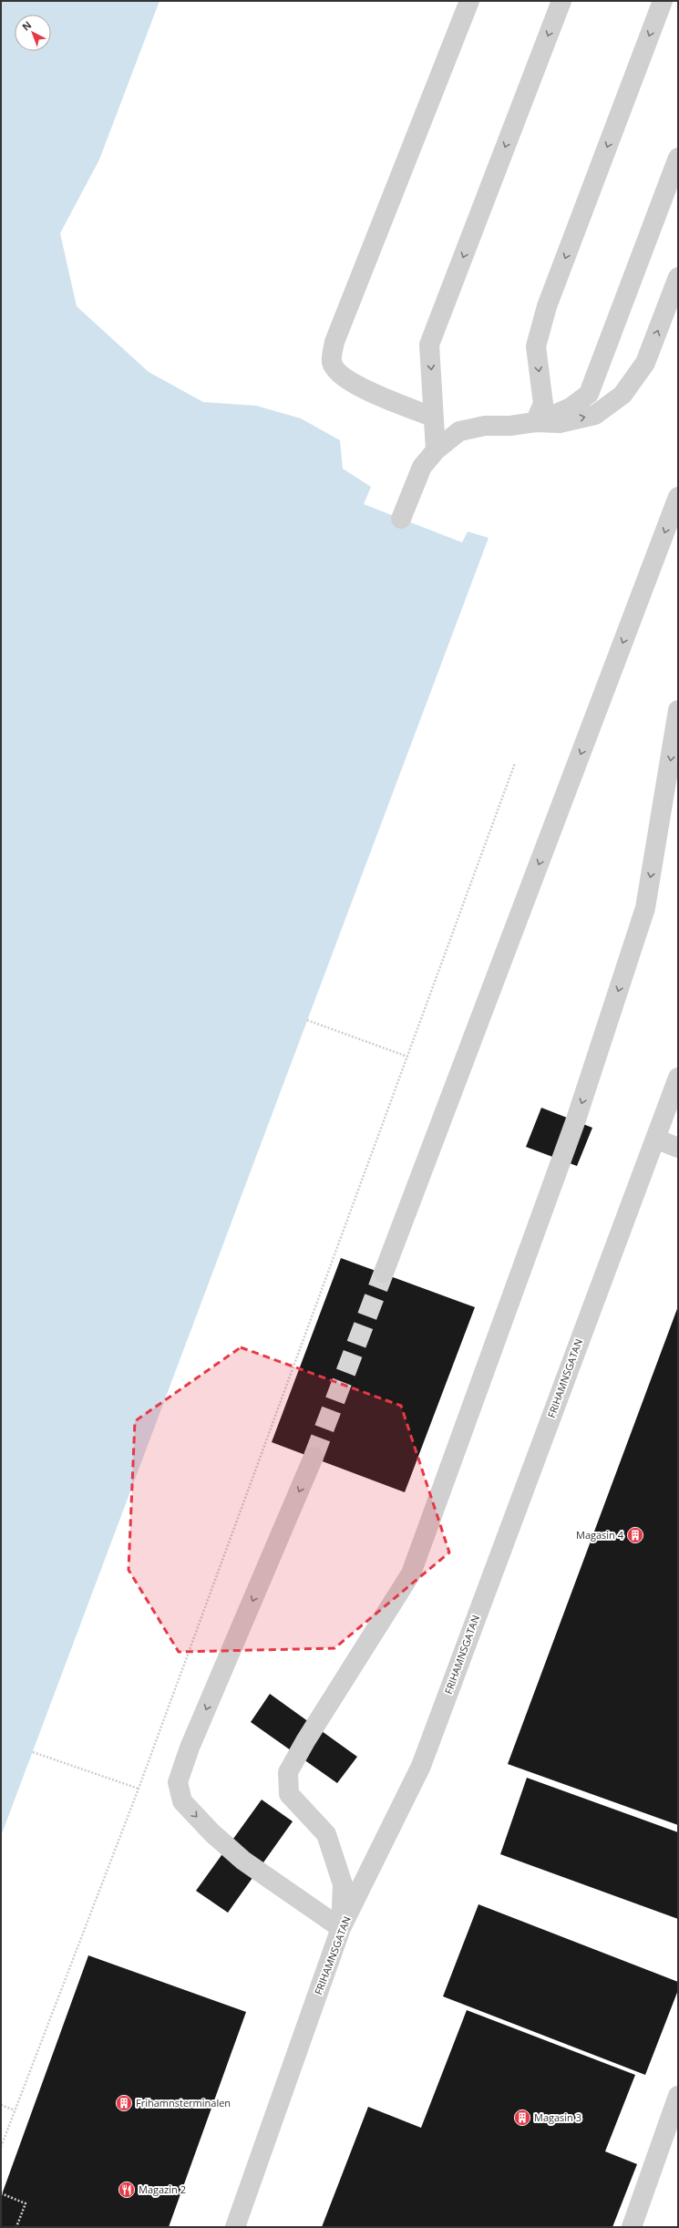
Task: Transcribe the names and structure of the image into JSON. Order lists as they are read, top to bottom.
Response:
{
  "streets": {
    "street": ["FRIHAMNSGATAN"]
  },
  "places": {
    "building": ["Magasin 4", "Frihamnsterminalen", "Magasin 3"],
    "restaurant": ["Magazin 2"]
  },
  "north": "top left"
}
